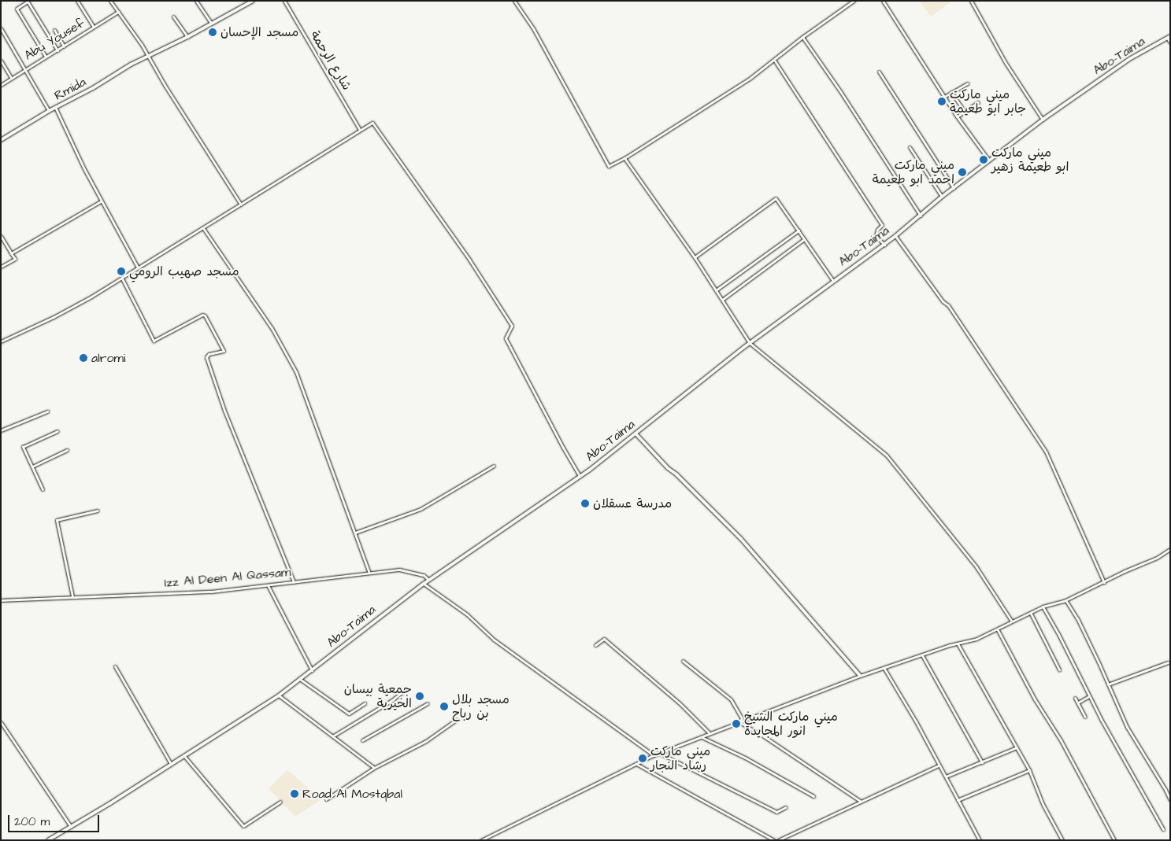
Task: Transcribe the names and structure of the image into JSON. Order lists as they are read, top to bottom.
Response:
{
  "streets": {
    "street": [
      "Abu Yousef",
      "Abo-Taima",
      "شارع الرحمة",
      "Rmida",
      "Izz Al Deen Al Qassam"
    ]
  },
  "crossings": [
    ["Abo-Taima", "Izz Al Deen Al Qassam"]
  ],
  "places": [
    "مسجد الإحسان",
    "ميني ماركت جابر ابو طعيمة",
    "ميني ماركت ابو طعيمة زهير",
    "ميني ماركت احمد ابو طعيمة",
    "مسجد صهيب الرومي",
    "alromi",
    "مدرسة عسقلان",
    "جمعية بيسان الخيرية",
    "مسجد بلال بن رباح",
    "ميني ماركت الشيخ انور المجايدة",
    "ميني ماركت رشاد النجار",
    "Road Al Mostqbal"
  ],
  "scale_bar": "200 m"
}
